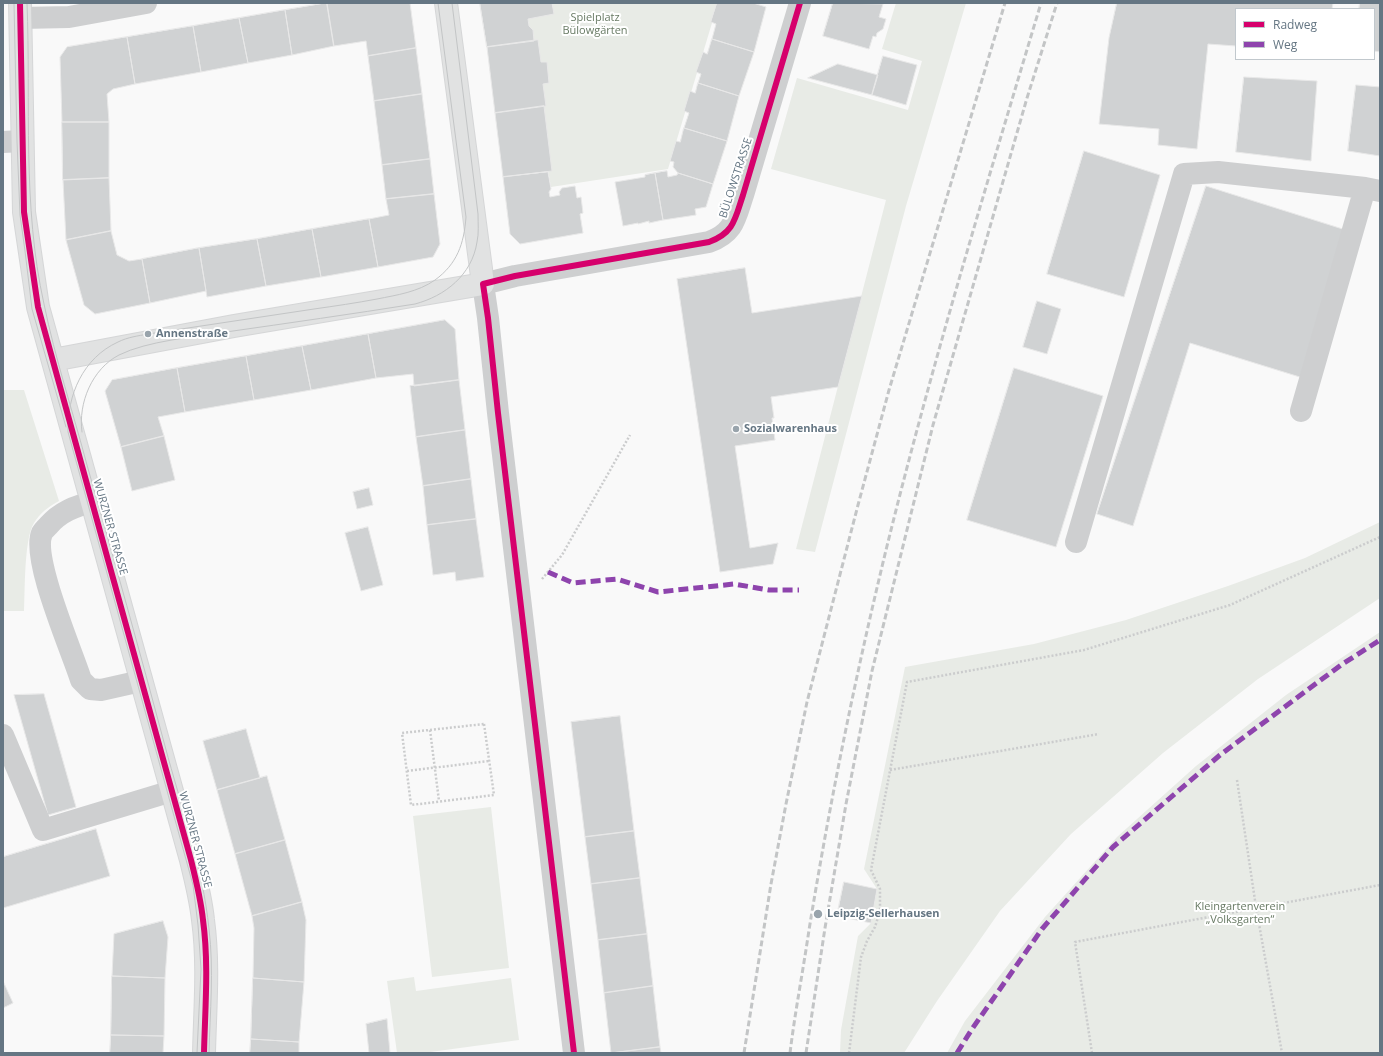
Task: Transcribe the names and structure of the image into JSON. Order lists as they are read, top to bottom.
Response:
{
  "streets": {
    "main road": ["WURZNER STRASSE"],
    "street": ["BÜLOWSTRASSE"]
  },
  "parks": ["Spielplatz Bülowgärten", "Kleingartenverein „Volksgarten“"],
  "places": ["Annenstraße", "Sozialwarenhaus", "Leipzig-Sellerhausen"],
  "legend": ["Radweg", "Weg"]
}
